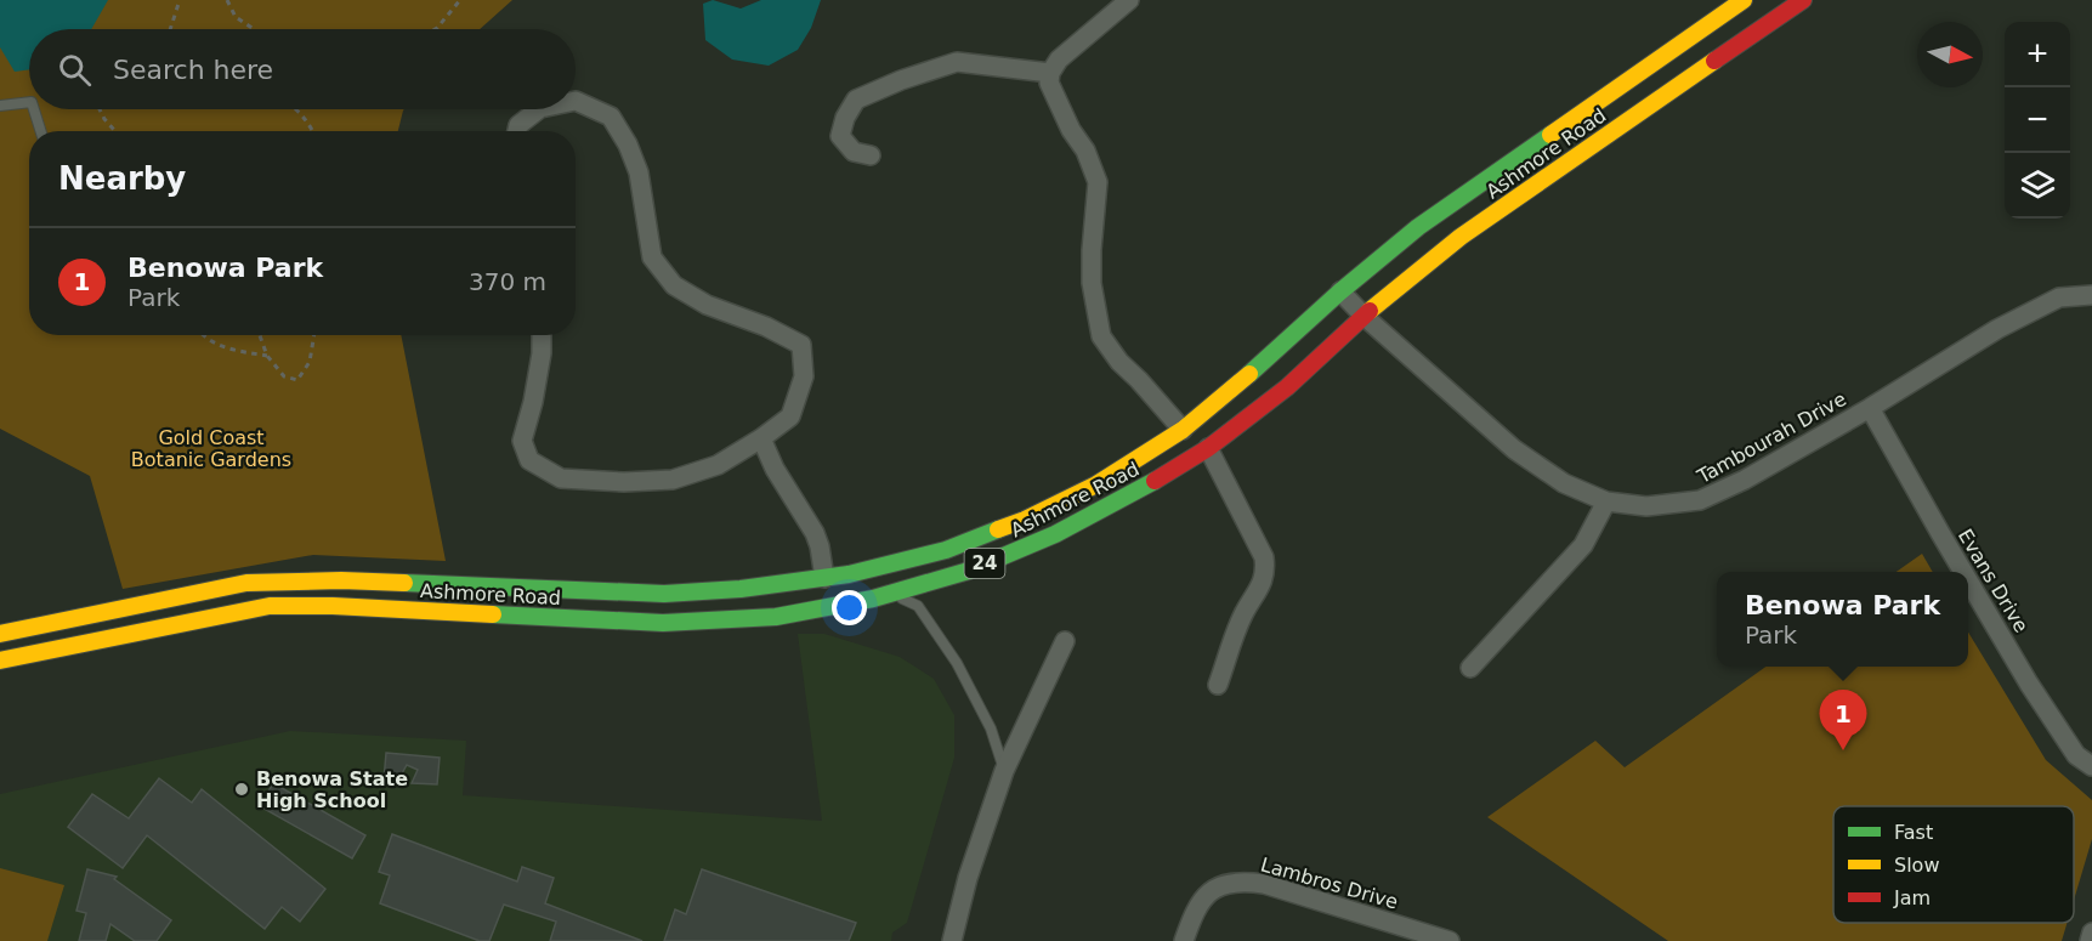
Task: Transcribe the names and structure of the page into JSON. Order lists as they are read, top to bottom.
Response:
{
  "streets": {
    "main road": ["Ashmore Road", "24"],
    "street": ["Tambourah Drive", "Evans Drive", "Lambros Drive"]
  },
  "crossings": [
    ["Ashmore Road", "Tambourah Drive"],
    ["Tambourah Drive", "Evans Drive"]
  ],
  "parks": ["Gold Coast Botanic Gardens"],
  "places": ["Benowa State High School"],
  "legend": ["Fast", "Slow", "Jam"],
  "north": "right",
  "page": {
    "map_buttons": ["+", "−"],
    "search": "Search here",
    "heading": "Nearby",
    "list": [
      {
        "mark": "1",
        "name": "Benowa Park",
        "note": "Park",
        "value": "370 m"
      }
    ],
    "popup": ["Benowa Park", "Park"],
    "pins": "1"
  }
}
